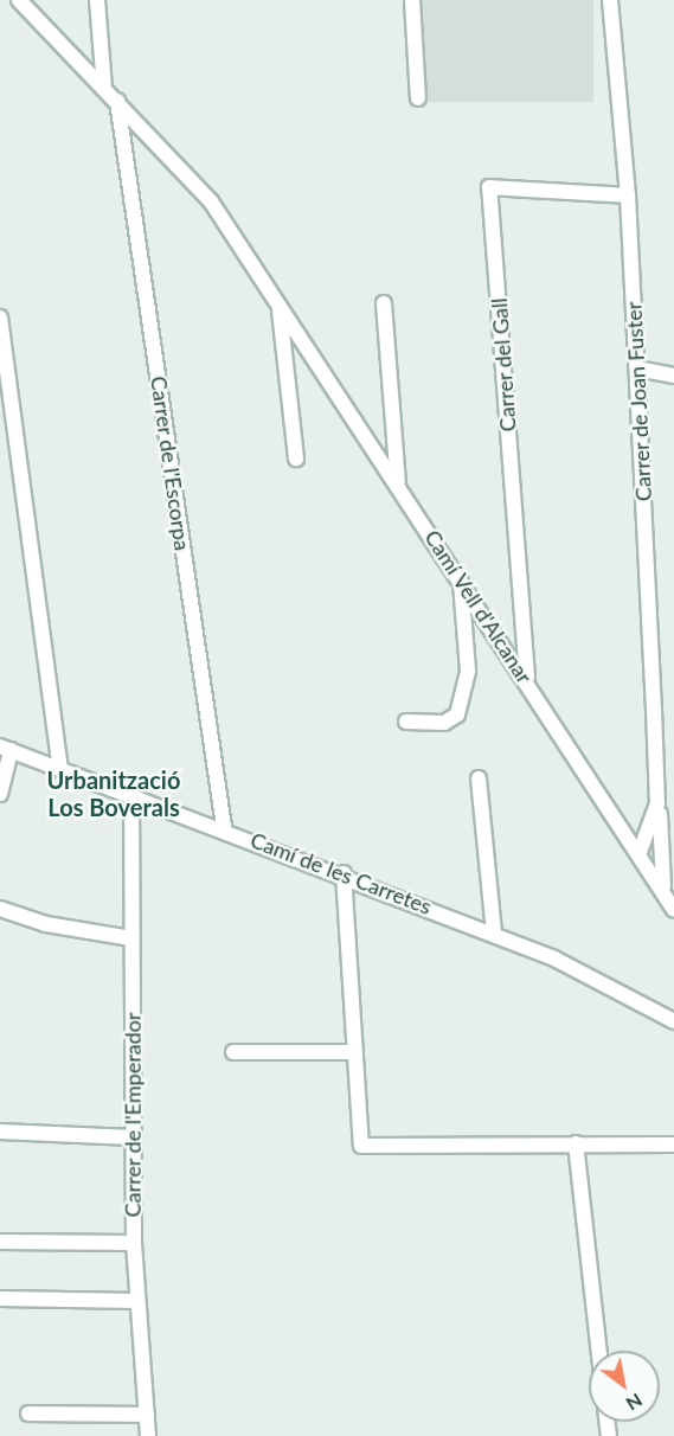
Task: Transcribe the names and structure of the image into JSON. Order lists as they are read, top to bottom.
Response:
{
  "streets": {
    "street": [
      "Carrer del Gall",
      "Carrer de Joan Fuster",
      "Carrer de l'Escorpa",
      "Camí Vell d'Alcanar",
      "Camí de les Carretes",
      "Carrer de l'Emperador"
    ]
  },
  "crossings": [
    ["Carrer del Gall", "Carrer de Joan Fuster"],
    ["Carrer del Gall", "Camí Vell d'Alcanar"],
    ["Carrer de Joan Fuster", "Camí Vell d'Alcanar"],
    ["Carrer de l'Escorpa", "Camí Vell d'Alcanar"],
    ["Carrer de l'Escorpa", "Camí de les Carretes"],
    ["Camí de les Carretes", "Carrer de l'Emperador"]
  ],
  "districts": ["Urbanització Los Boverals"],
  "north": "bottom right"
}
